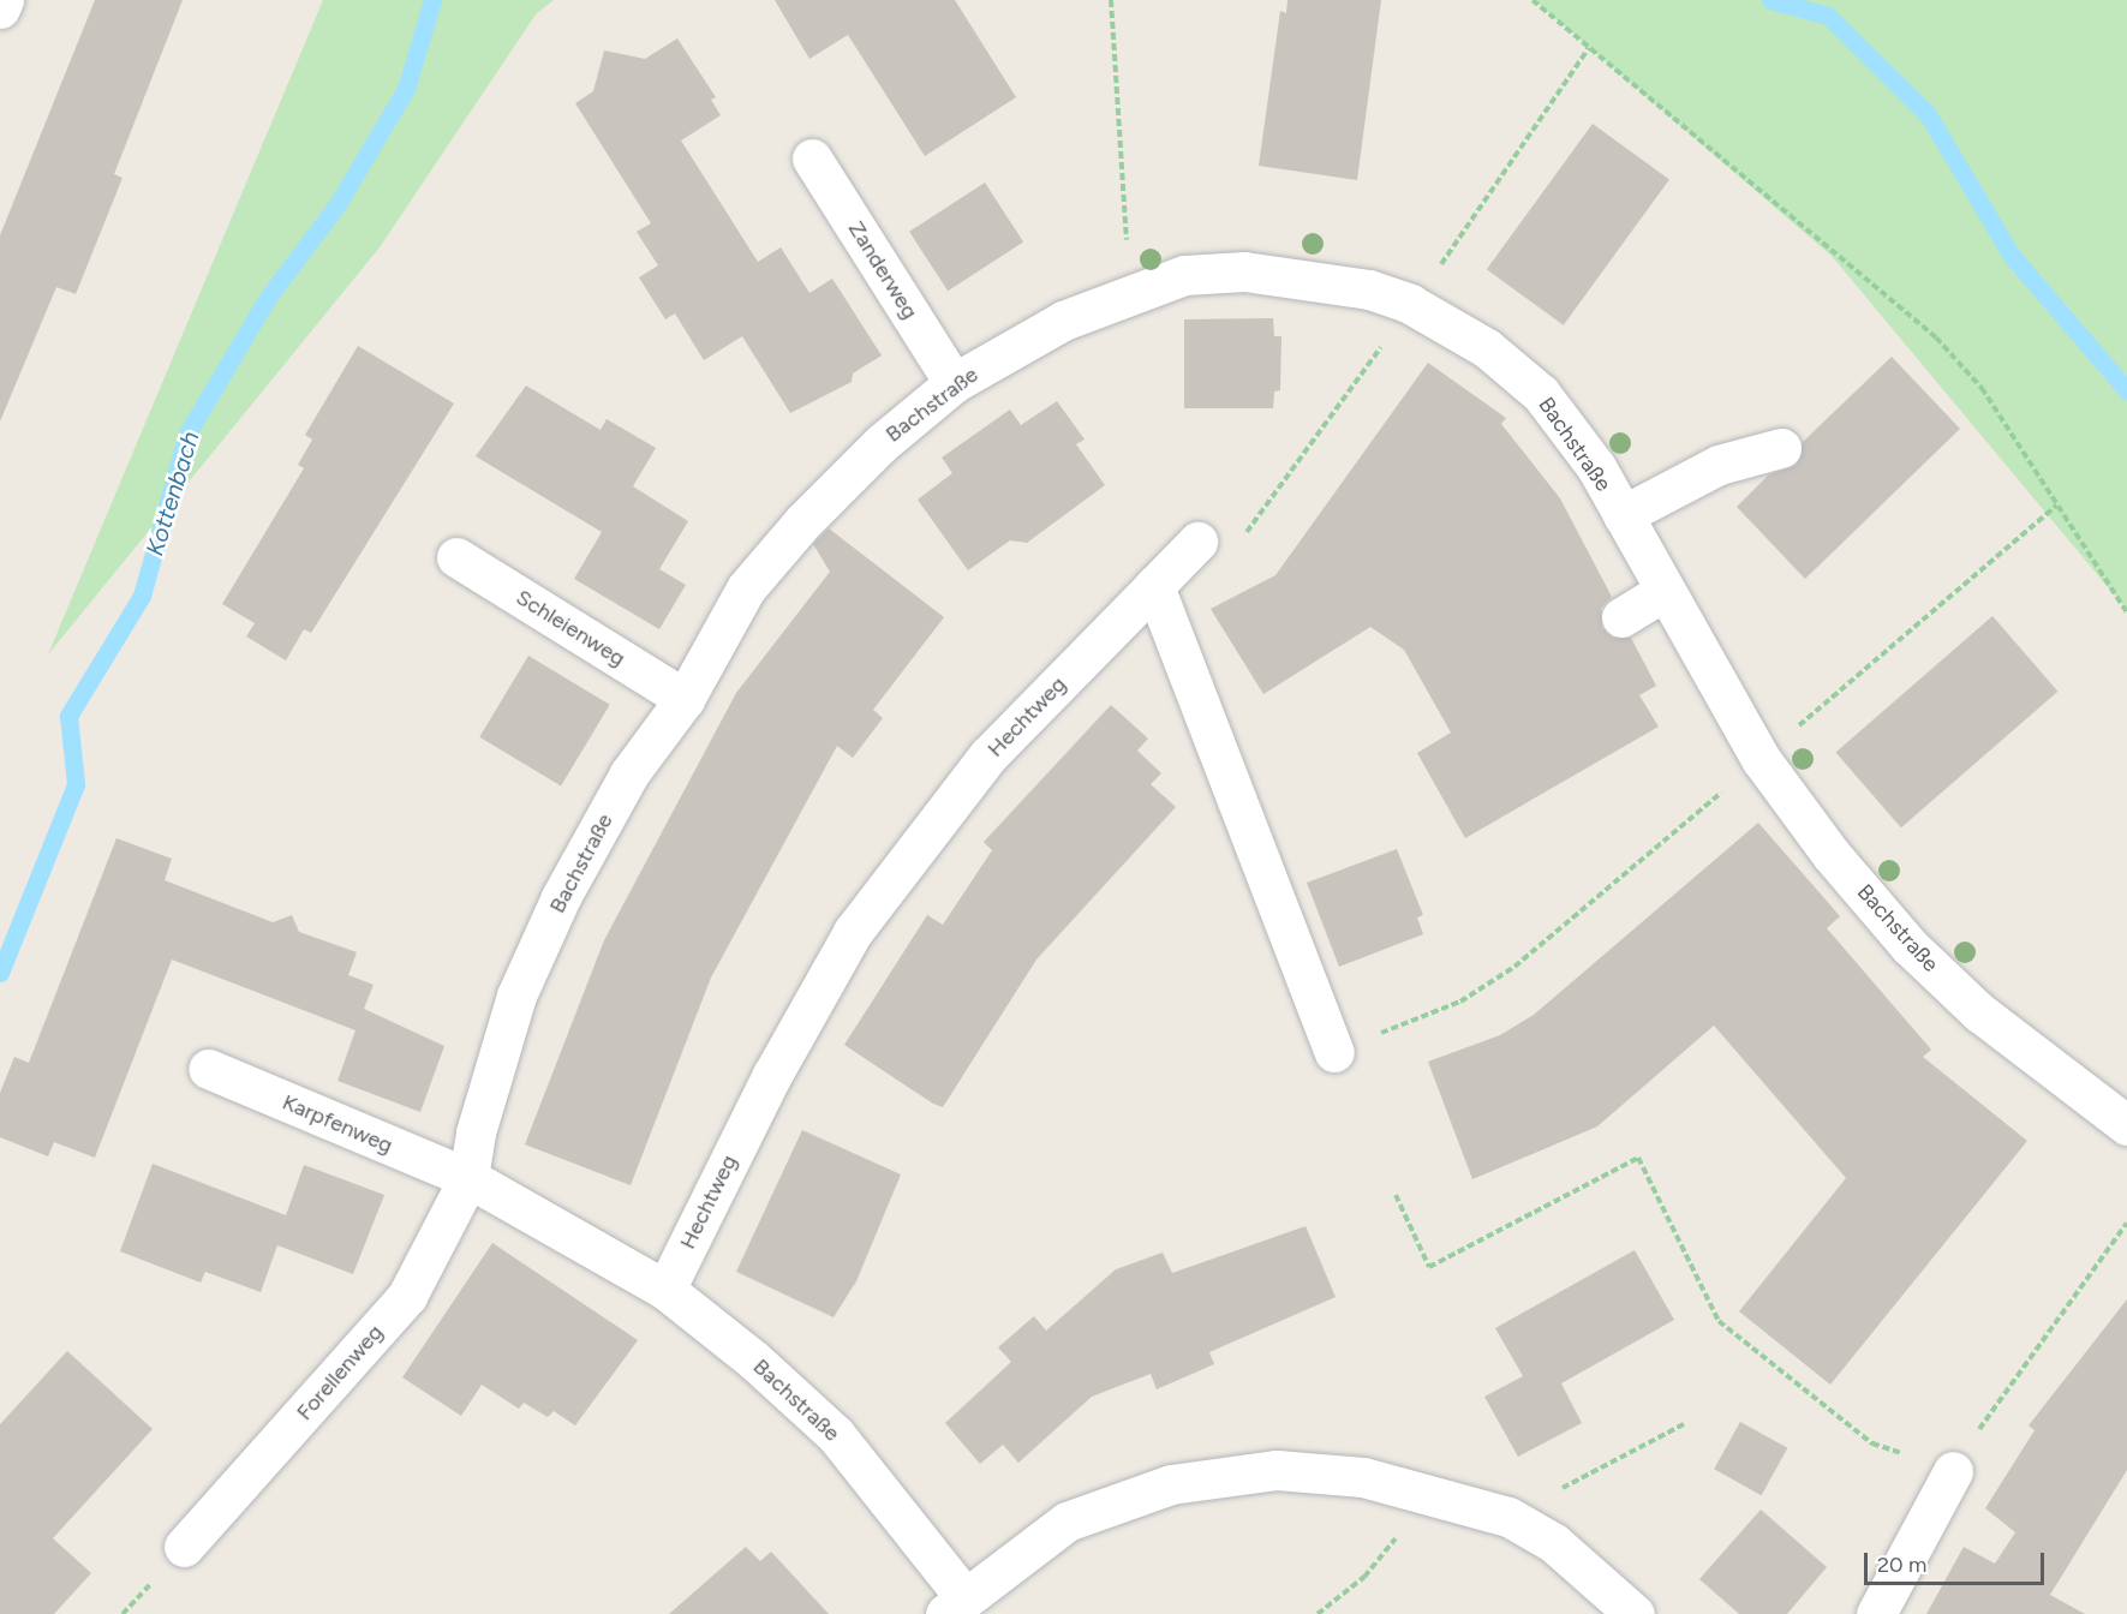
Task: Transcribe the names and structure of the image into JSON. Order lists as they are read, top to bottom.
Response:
{
  "streets": {
    "street": [
      "Zanderweg",
      "Bachstraße",
      "Schleienweg",
      "Hechtweg",
      "Karpfenweg",
      "Forellenweg"
    ]
  },
  "crossings": [
    ["Zanderweg", "Bachstraße"],
    ["Bachstraße", "Schleienweg"],
    ["Bachstraße", "Hechtweg"],
    ["Bachstraße", "Karpfenweg"],
    ["Bachstraße", "Forellenweg"],
    ["Karpfenweg", "Forellenweg"]
  ],
  "water": ["Kottenbach"],
  "scale_bar": "20 m"
}
